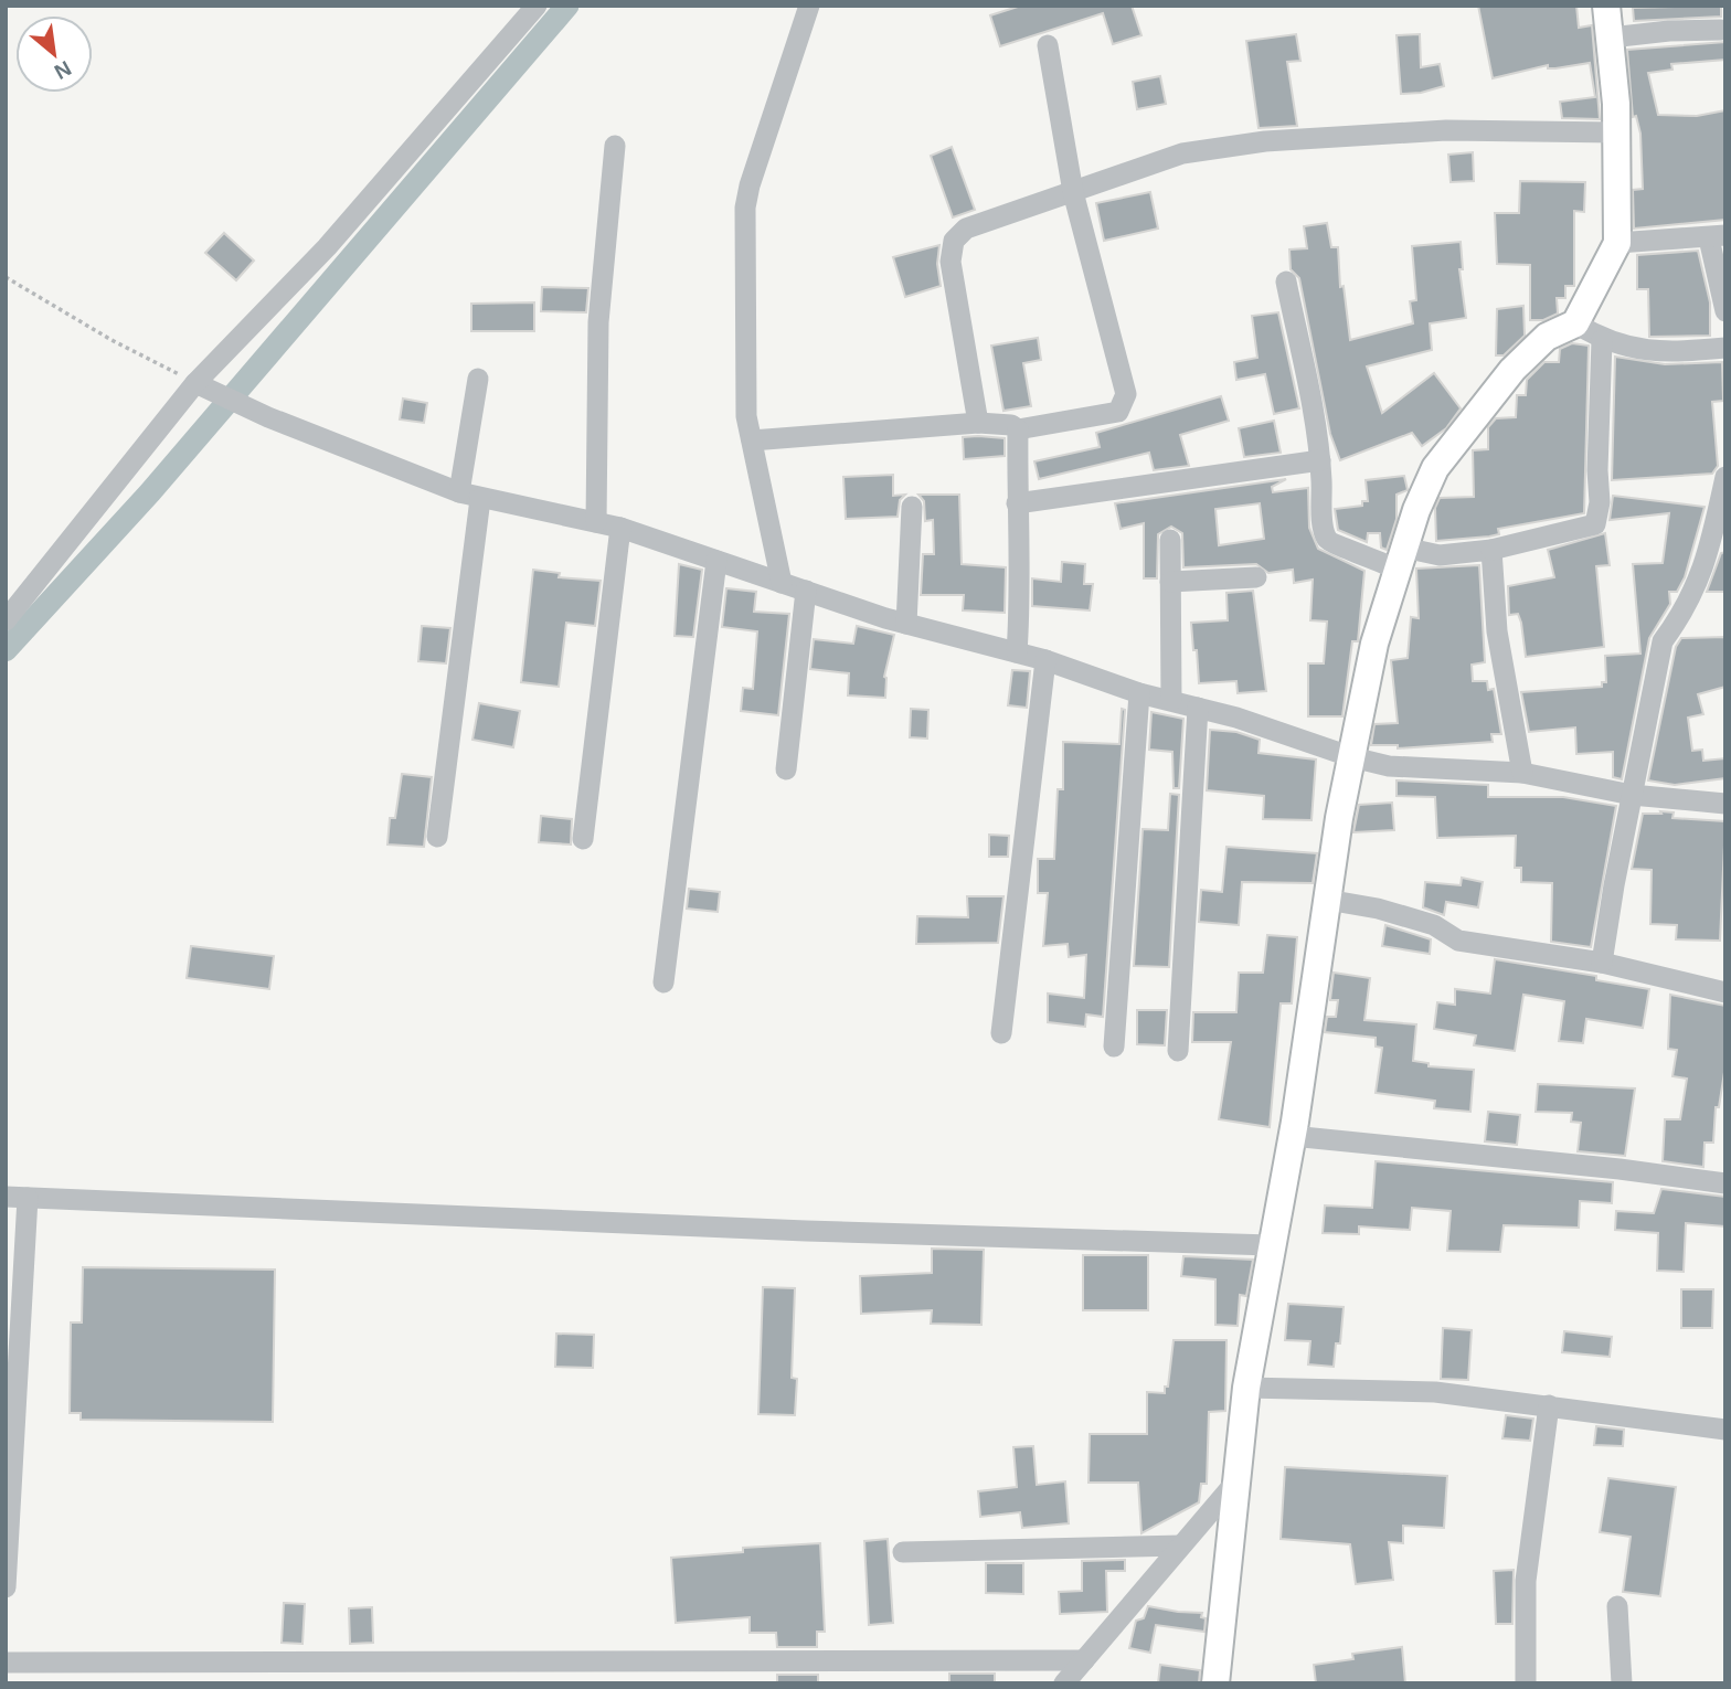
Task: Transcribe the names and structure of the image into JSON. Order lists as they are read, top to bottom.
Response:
{
  "north": "bottom right"
}
